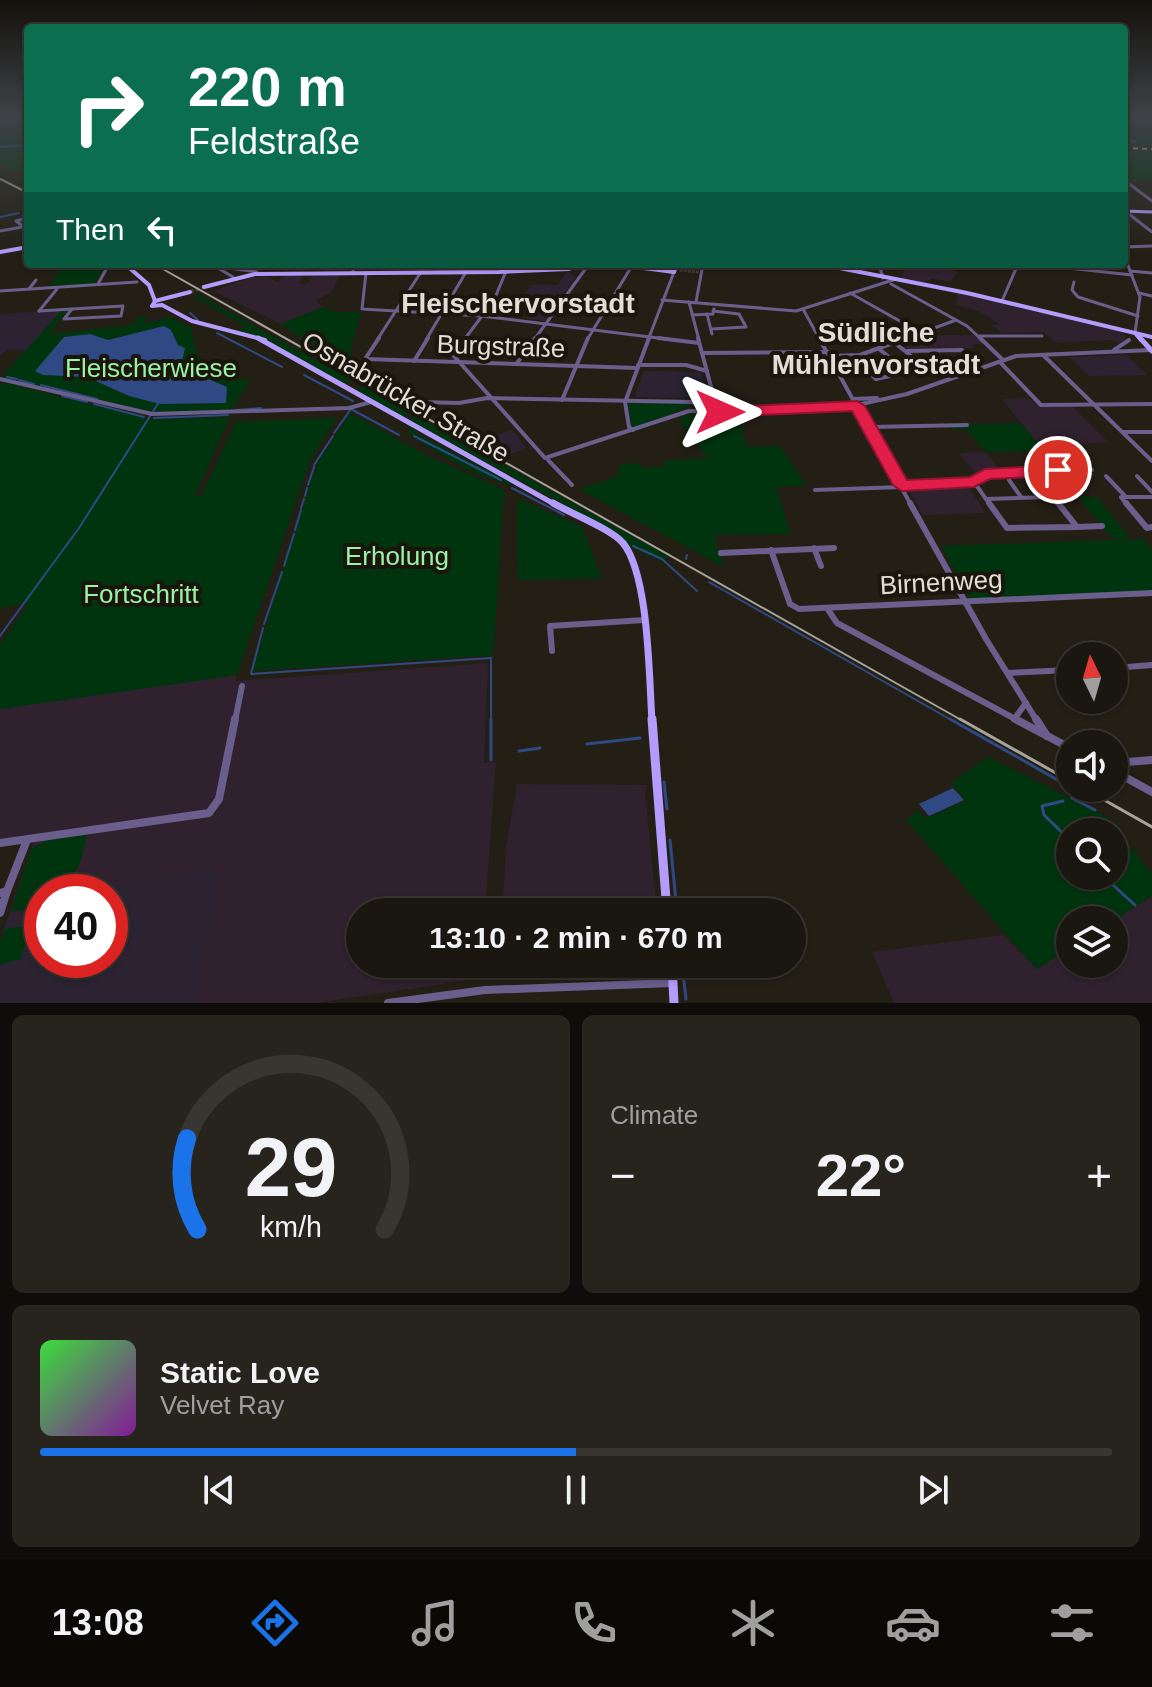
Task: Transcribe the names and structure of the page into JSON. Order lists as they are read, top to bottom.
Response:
{
  "streets": {
    "main road": ["Osnabrücker Straße"],
    "street": ["Burgstraße", "Birnenweg"]
  },
  "districts": ["Fleischervorstadt", "Südliche Mühlenvorstadt"],
  "parks": ["Fleischerwiese", "Erholung", "Fortschritt"],
  "north": "top",
  "page": {
    "turn": ["220 m", "Feldstraße"],
    "then": "Then",
    "limit": "40",
    "trip": "13:10 · 2 min · 670 m",
    "tile": "Climate",
    "heat": ["−", "22°", "+"],
    "song": ["Static Love", "Velvet Ray"],
    "tabs": "13:08",
    "gauge": ["29", "km/h"]
  }
}
